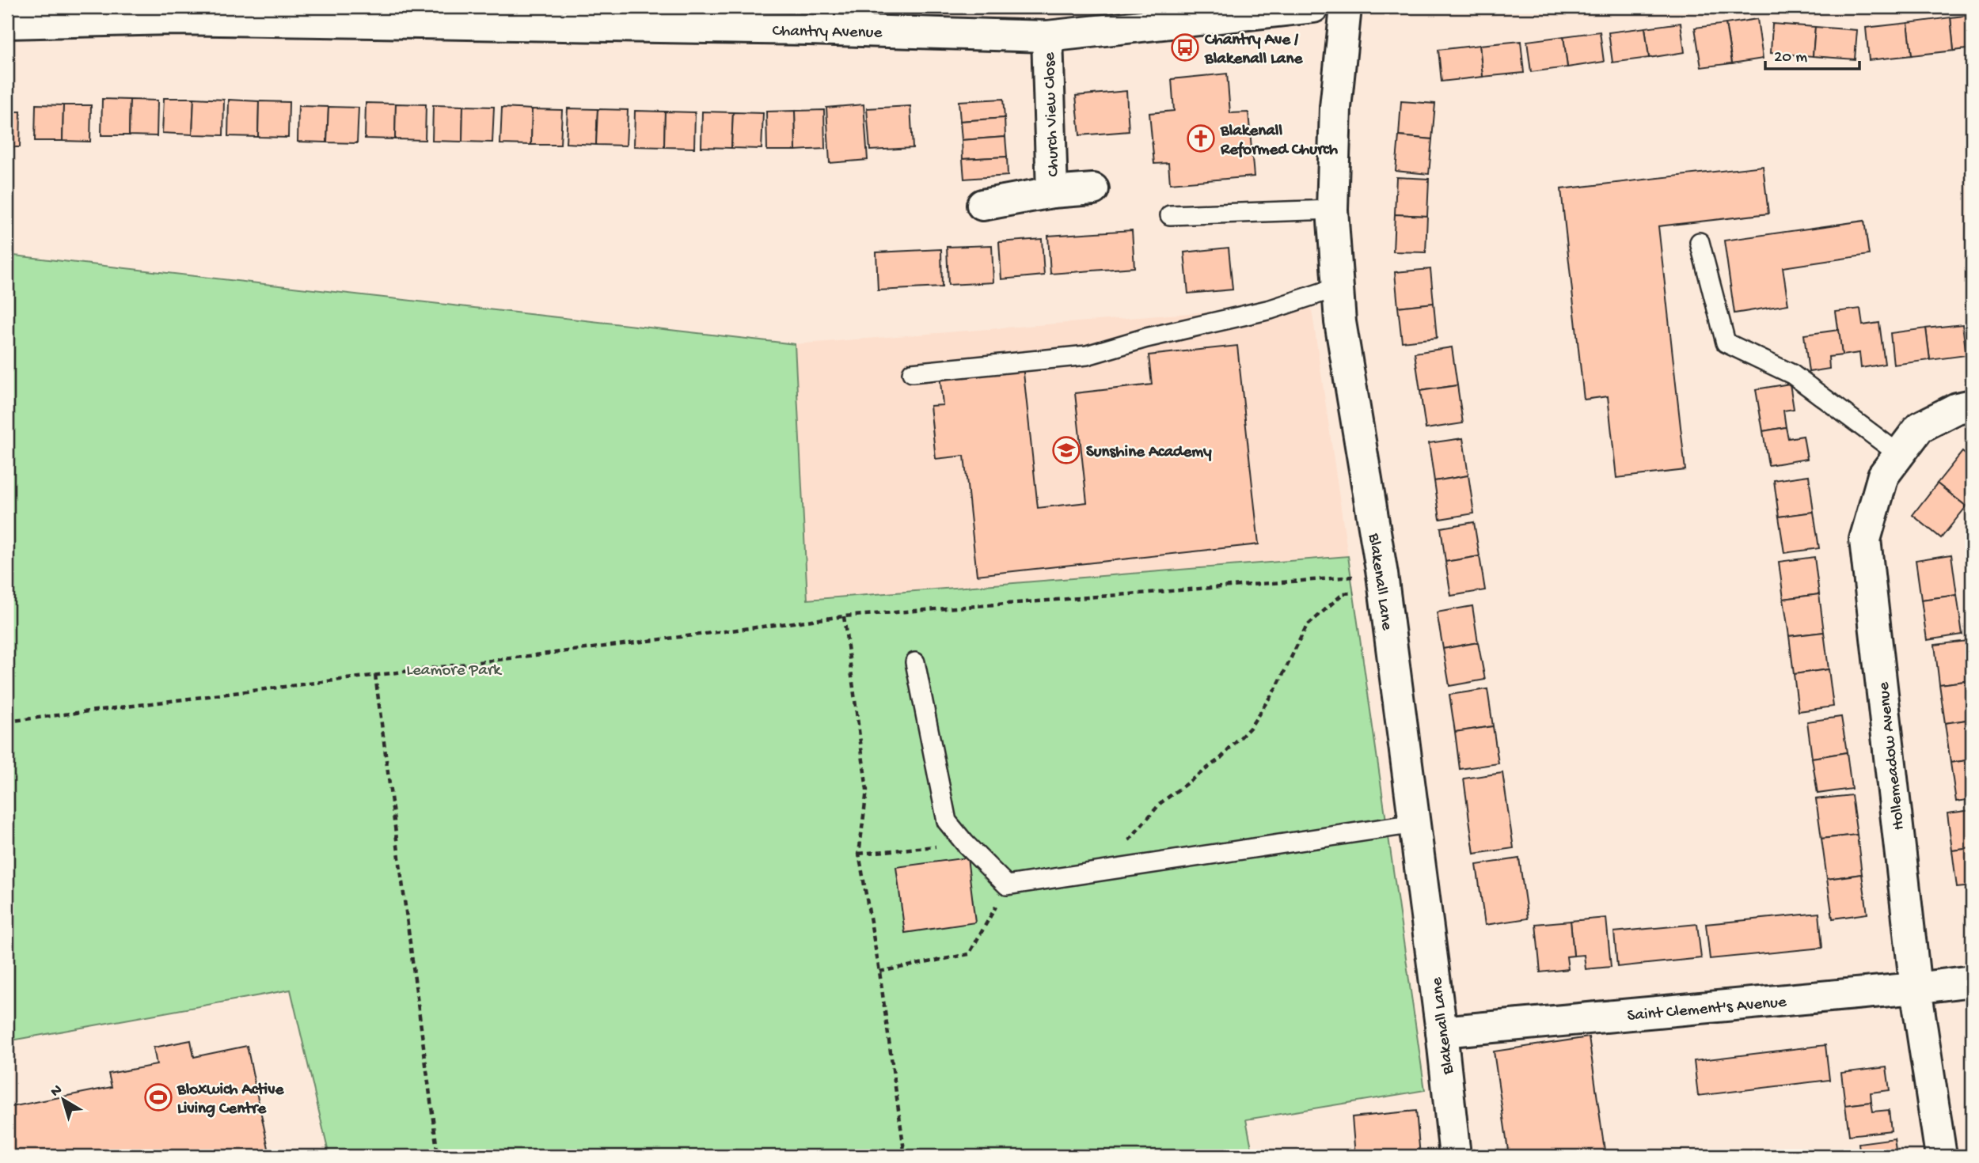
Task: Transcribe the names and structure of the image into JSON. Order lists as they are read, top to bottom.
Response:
{
  "streets": {
    "street": [
      "Chantry Avenue",
      "Church View Close",
      "Blakenall Lane",
      "Hollemeadow Avenue",
      "Saint Clement's Avenue"
    ]
  },
  "crossings": [
    ["Chantry Avenue", "Church View Close"],
    ["Blakenall Lane", "Saint Clement's Avenue"],
    ["Hollemeadow Avenue", "Saint Clement's Avenue"]
  ],
  "parks": ["Leamore Park"],
  "places": {
    "bus stop": ["Chantry Ave / Blakenall Lane"],
    "church": ["Blakenall Reformed Church"],
    "school or university": ["Sunshine Academy"],
    "sports": ["Bloxwich Active Living Centre"]
  },
  "scale_bar": "20 m",
  "north": "top left"
}
